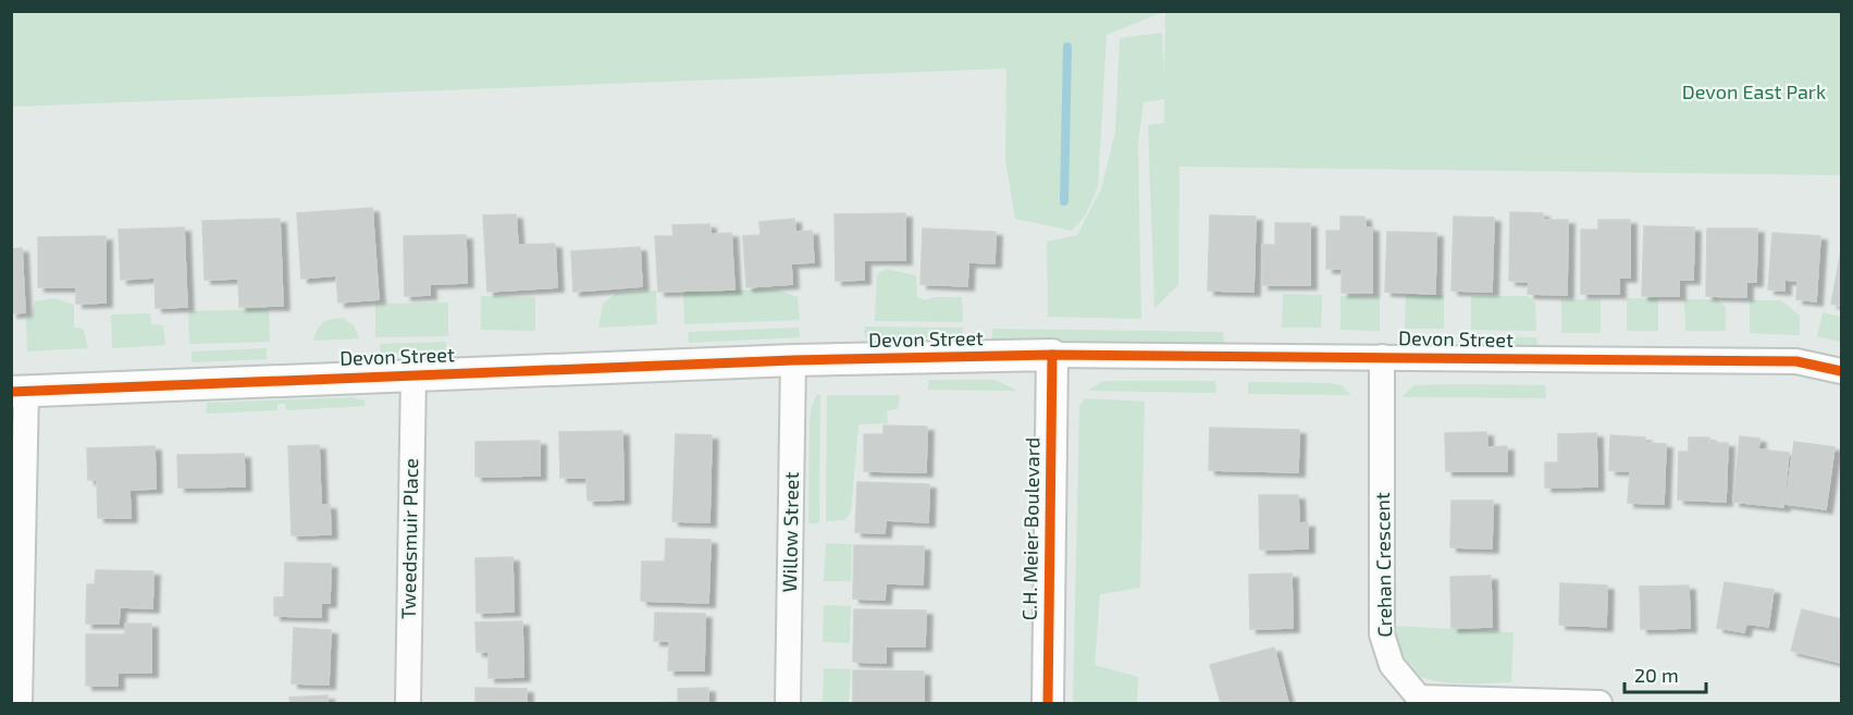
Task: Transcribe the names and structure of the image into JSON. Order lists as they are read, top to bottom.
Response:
{
  "streets": {
    "street": [
      "Devon Street",
      "C.H. Meier Boulevard",
      "Willow Street",
      "Tweedsmuir Place",
      "Crehan Crescent"
    ]
  },
  "crossings": [
    ["Devon Street", "C.H. Meier Boulevard"],
    ["Devon Street", "Willow Street"],
    ["Devon Street", "Tweedsmuir Place"],
    ["Devon Street", "Crehan Crescent"]
  ],
  "parks": ["Devon East Park"],
  "scale_bar": "20 m"
}
